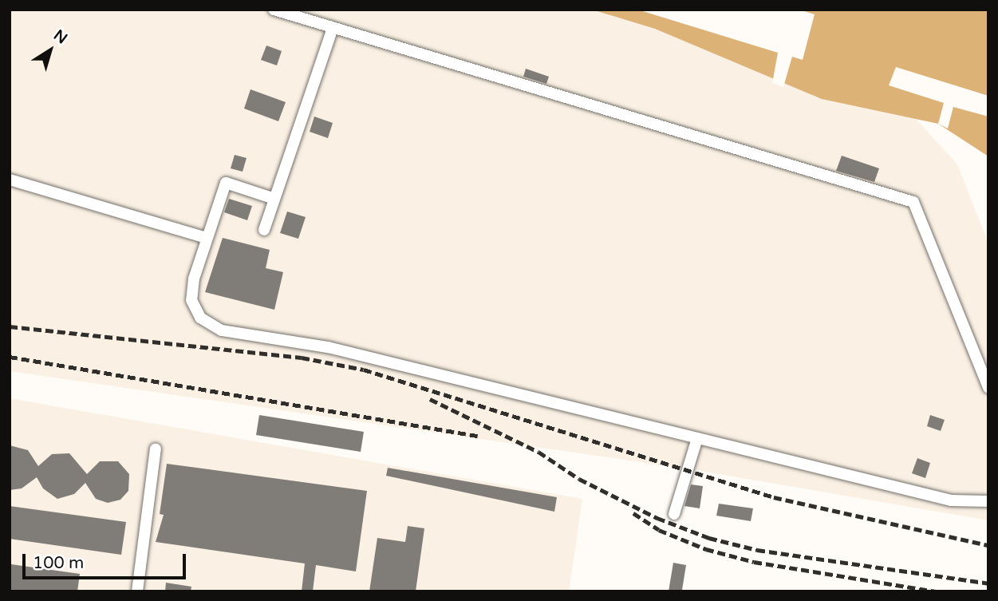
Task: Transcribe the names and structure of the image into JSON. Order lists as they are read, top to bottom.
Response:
{
  "scale_bar": "100 m",
  "north": "top right"
}
